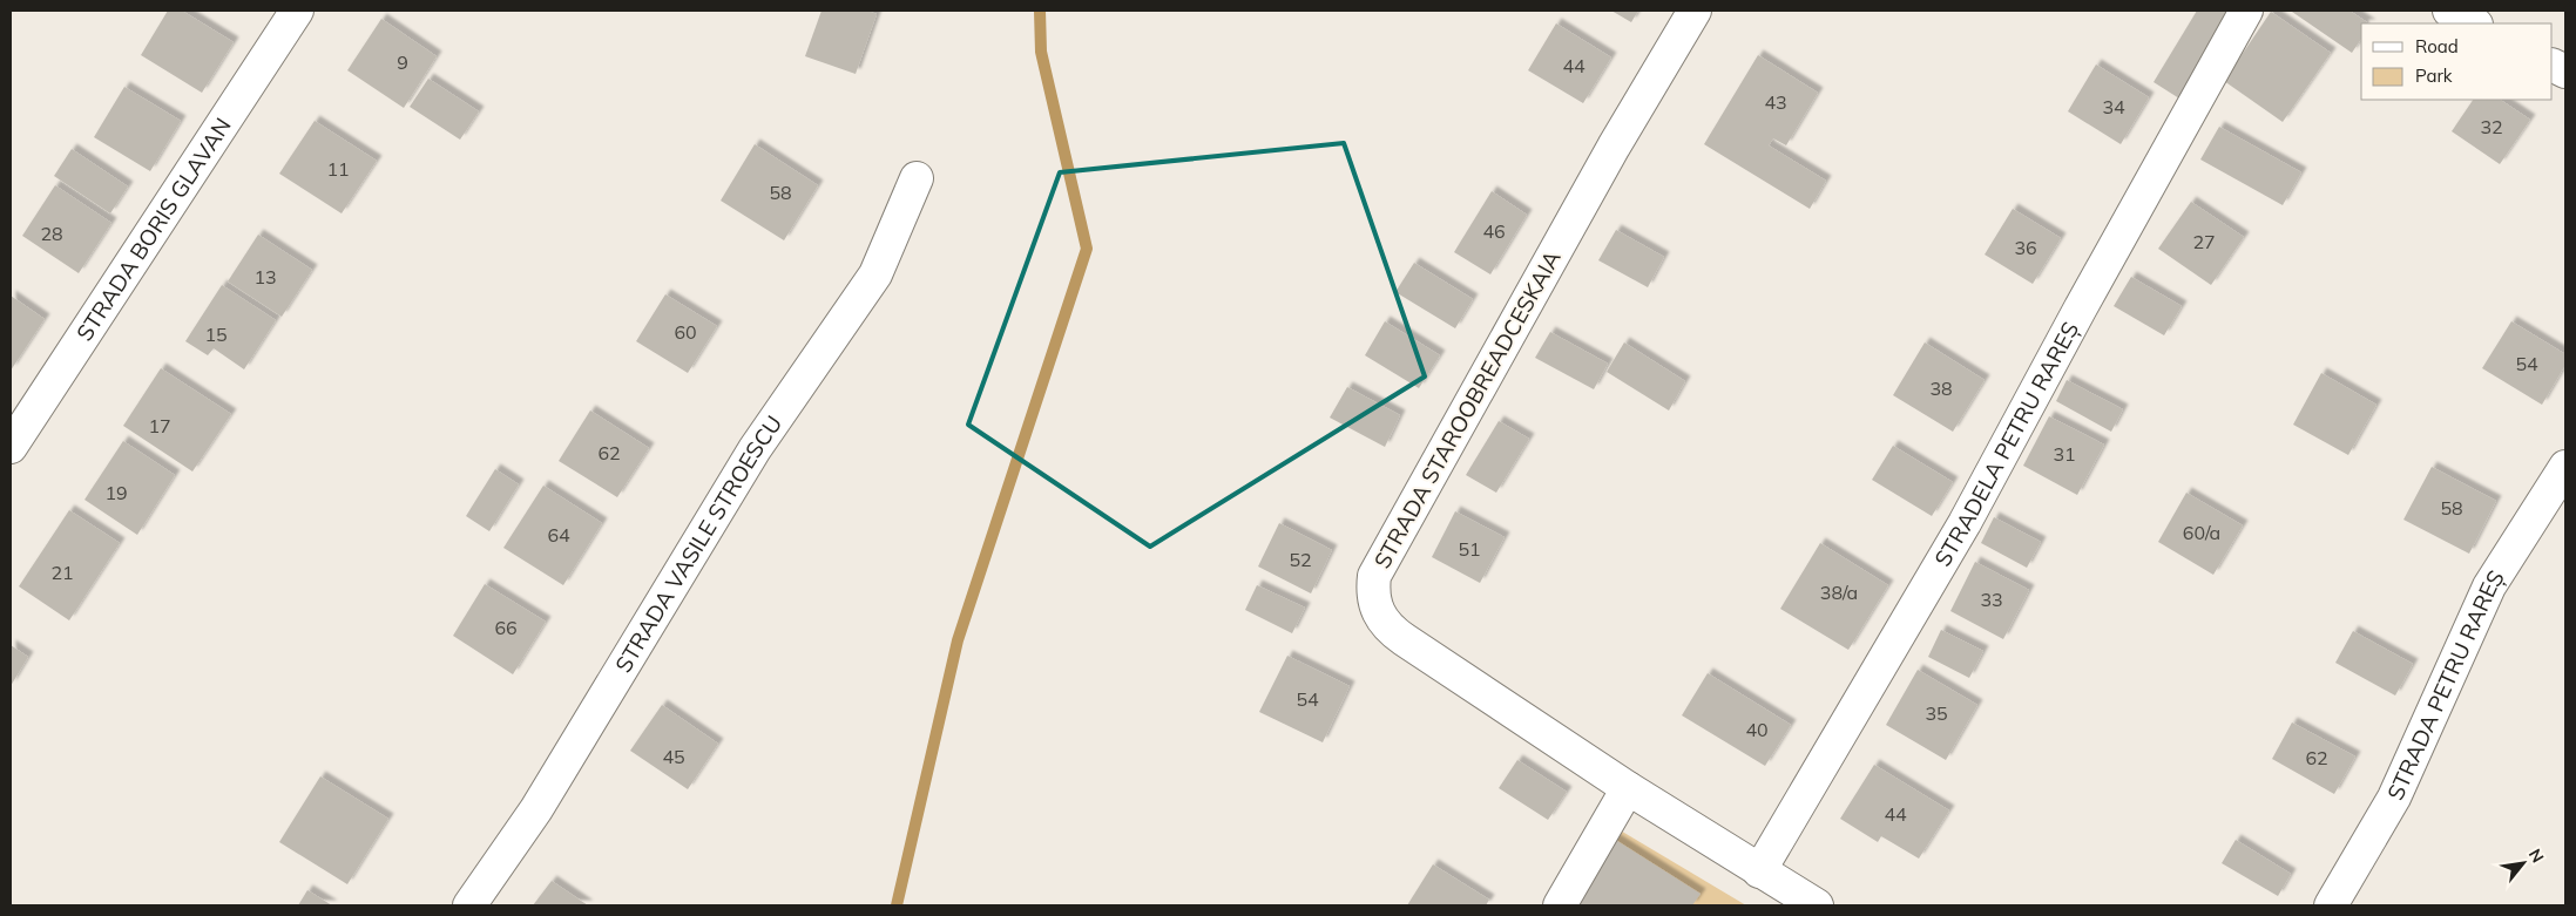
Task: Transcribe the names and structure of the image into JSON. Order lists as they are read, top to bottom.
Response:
{
  "streets": {
    "street": [
      "STRADA BORIS GLAVAN",
      "STRADA STAROOBREADCESKAIA",
      "STRADELA PETRU RAREȘ",
      "STRADA VASILE STROESCU",
      "STRADA PETRU RAREȘ"
    ]
  },
  "crossings": [
    ["STRADA STAROOBREADCESKAIA", "STRADELA PETRU RAREȘ"]
  ],
  "house_numbers": [
    "9",
    "44",
    "43",
    "34",
    "32",
    "11",
    "58",
    "46",
    "28",
    "27",
    "36",
    "13",
    "60",
    "15",
    "54",
    "38",
    "17",
    "62",
    "31",
    "19",
    "58",
    "60/a",
    "64",
    "51",
    "52",
    "21",
    "38/a",
    "33",
    "66",
    "54",
    "35",
    "40",
    "45",
    "62",
    "44"
  ],
  "legend": ["Road", "Park"],
  "north": "top right"
}
